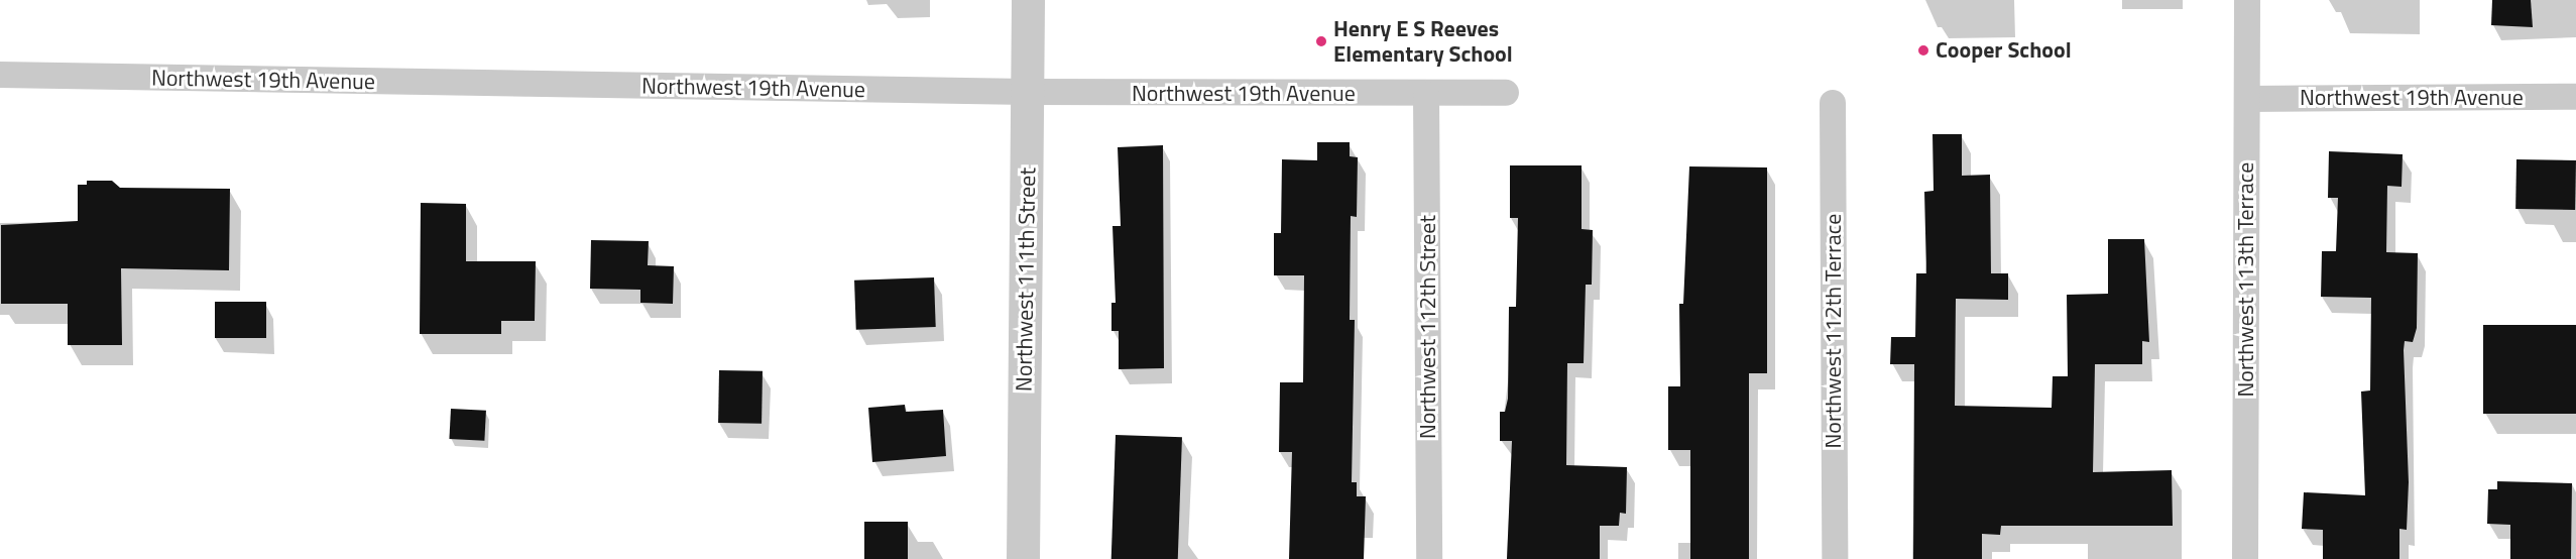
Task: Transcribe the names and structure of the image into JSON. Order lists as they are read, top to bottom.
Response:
{
  "streets": {
    "street": [
      "Northwest 19th Avenue",
      "Northwest 111th Street",
      "Northwest 113th Terrace",
      "Northwest 112th Street",
      "Northwest 112th Terrace"
    ]
  },
  "crossings": [
    ["Northwest 19th Avenue", "Northwest 111th Street"],
    ["Northwest 19th Avenue", "Northwest 113th Terrace"],
    ["Northwest 19th Avenue", "Northwest 112th Street"]
  ],
  "places": ["Henry E S Reeves Elementary School", "Cooper School"]
}
